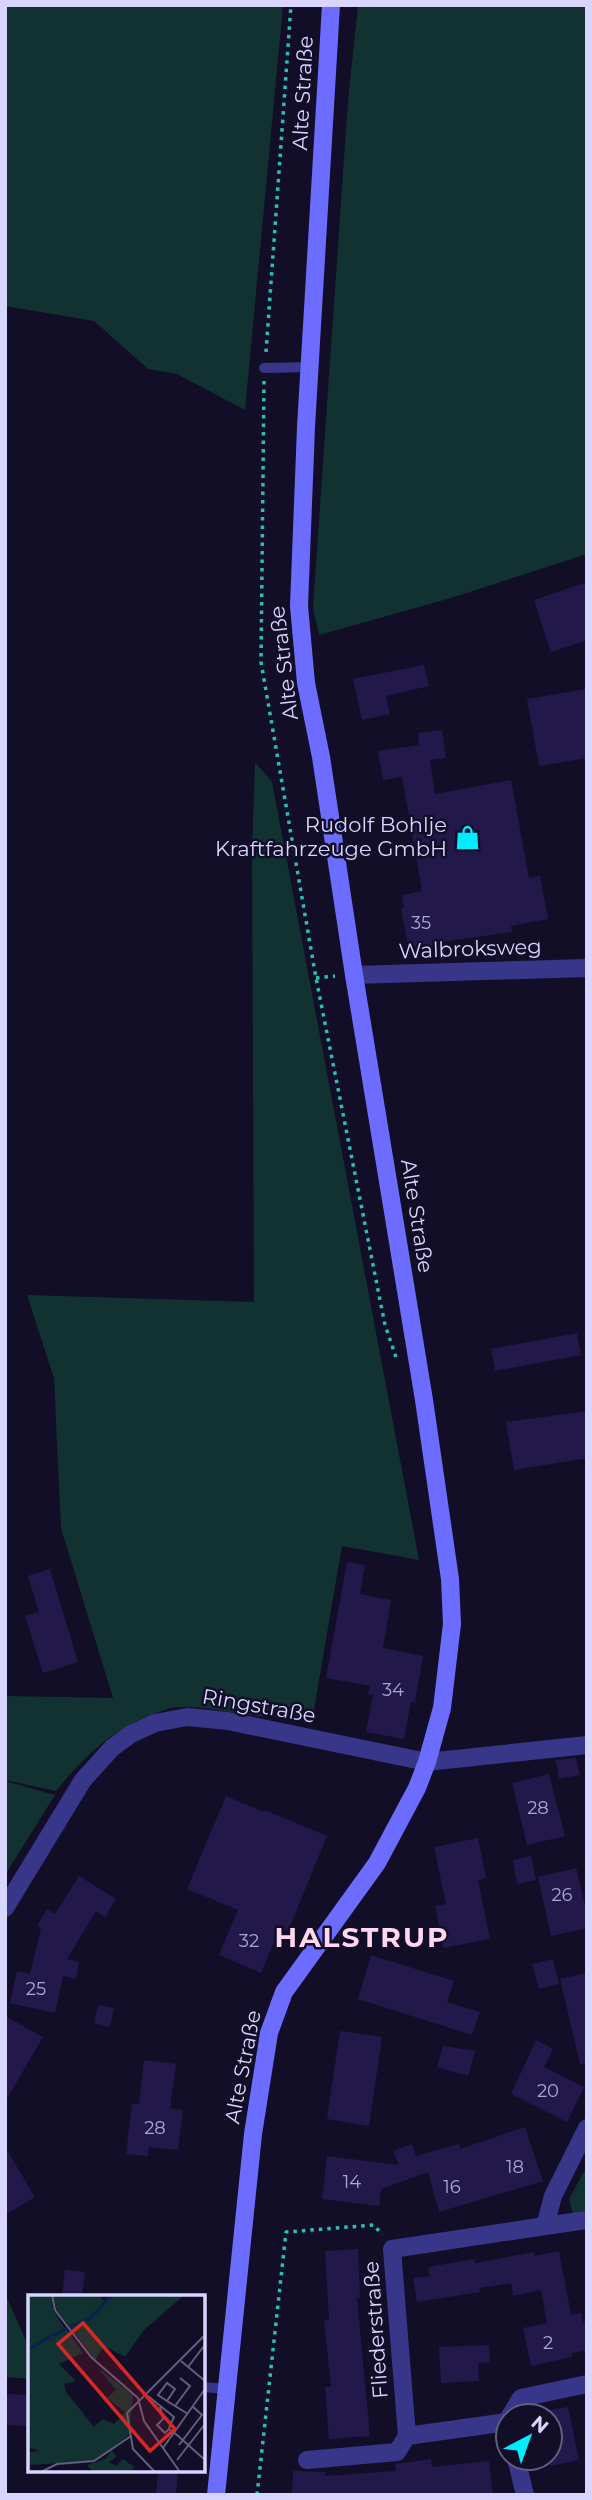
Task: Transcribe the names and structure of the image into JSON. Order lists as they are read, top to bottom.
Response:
{
  "streets": {
    "street": [
      "Alte Straße",
      "Walbroksweg",
      "Ringstraße",
      "Fliederstraße"
    ]
  },
  "crossings": [
    ["Alte Straße", "Walbroksweg"],
    ["Alte Straße", "Ringstraße"]
  ],
  "districts": ["HALSTRUP"],
  "places": {
    "shop": ["Rudolf Bohlje Kraftfahrzeuge GmbH"]
  },
  "house_numbers": [
    "35",
    "34",
    "28",
    "26",
    "32",
    "25",
    "20",
    "28",
    "18",
    "14",
    "16",
    "2"
  ],
  "north": "top right"
}
